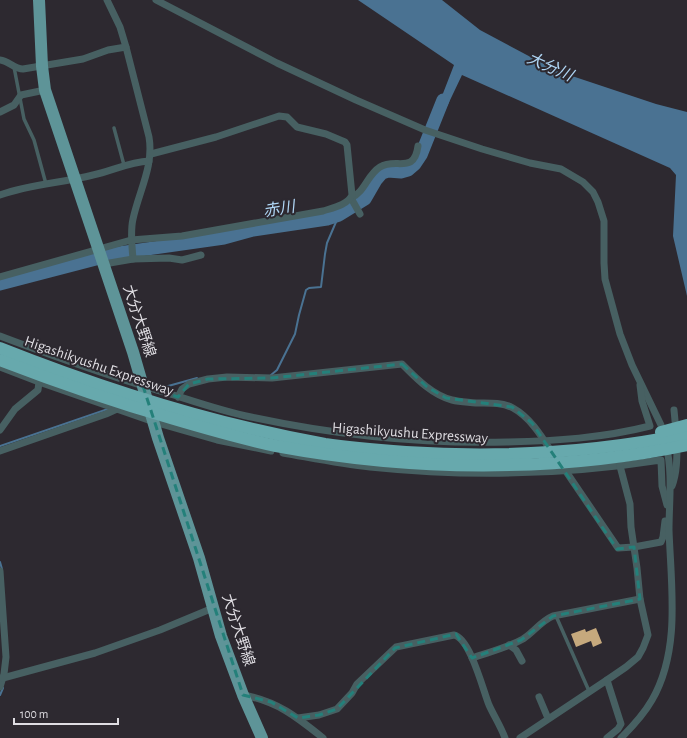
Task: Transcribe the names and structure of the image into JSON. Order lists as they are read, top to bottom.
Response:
{
  "streets": {
    "highway": ["Higashikyushu Expressway"],
    "main road": ["大分大野線"]
  },
  "water": ["大分川", "赤川"],
  "scale_bar": "100 m"
}
